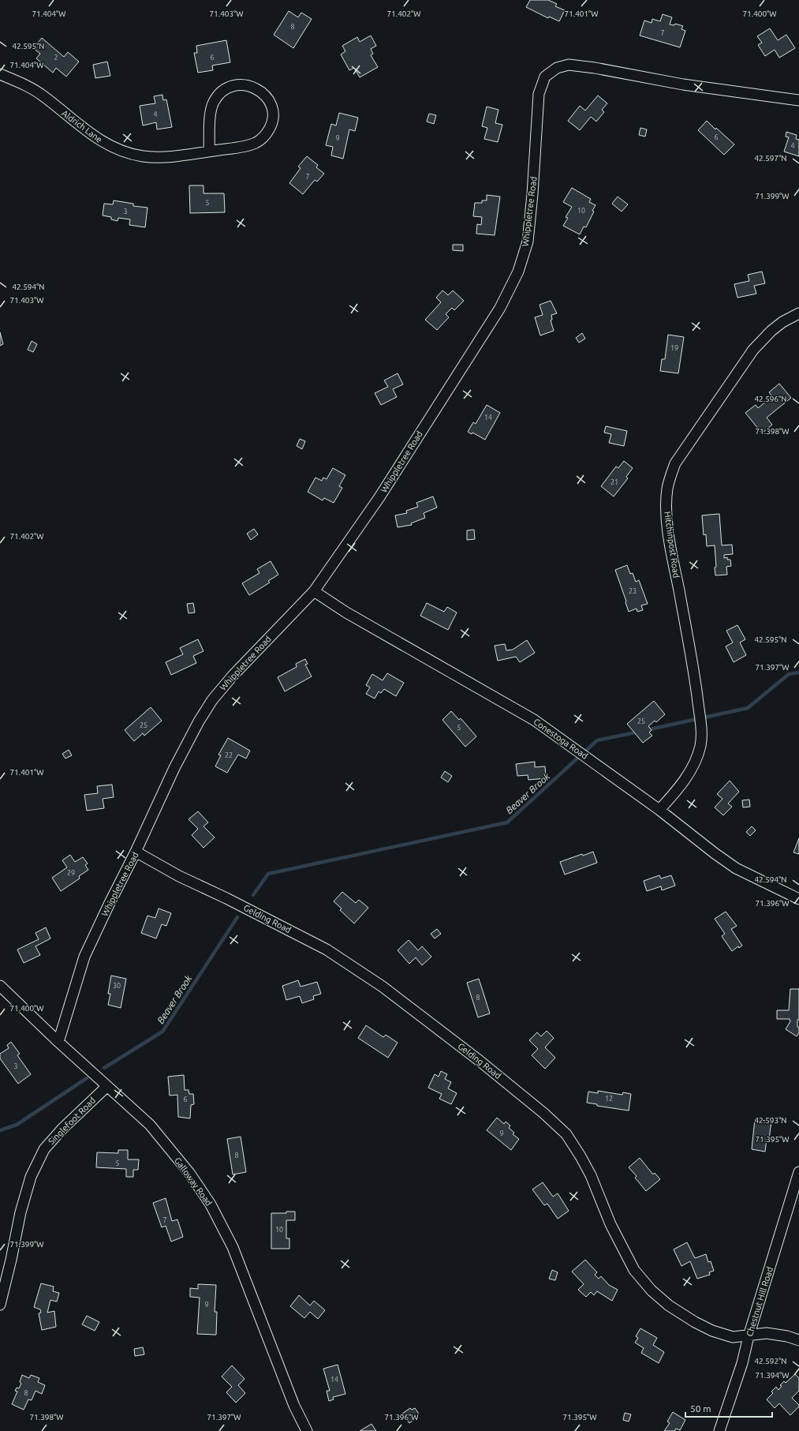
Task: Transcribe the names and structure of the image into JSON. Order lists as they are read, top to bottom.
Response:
{
  "streets": {
    "street": [
      "Aldrich Lane",
      "Whippletree Road",
      "Hitchinpost Road",
      "Conestoga Road",
      "Gelding Road",
      "Singlefoot Road",
      "Galloway Road",
      "Chestnut Hill Road"
    ]
  },
  "crossings": [
    ["Whippletree Road", "Conestoga Road"],
    ["Whippletree Road", "Gelding Road"],
    ["Whippletree Road", "Galloway Road"],
    ["Hitchinpost Road", "Conestoga Road"],
    ["Gelding Road", "Chestnut Hill Road"],
    ["Singlefoot Road", "Galloway Road"]
  ],
  "water": ["Beaver Brook"],
  "house_numbers": [
    "8",
    "7",
    "2",
    "6",
    "4",
    "6",
    "9",
    "4",
    "7",
    "5",
    "10",
    "3",
    "19",
    "14",
    "21",
    "23",
    "25",
    "25",
    "5",
    "22",
    "29",
    "30",
    "8",
    "3",
    "12",
    "6",
    "9",
    "8",
    "5",
    "7",
    "10",
    "9",
    "14",
    "8"
  ],
  "scale_bar": "50 m",
  "coordinates": [
    "71.404°W",
    "71.403°W",
    "71.402°W",
    "71.401°W",
    "71.400°W",
    "42.595°N",
    "42.597°N",
    "71.399°W",
    "42.594°N",
    "42.596°N",
    "71.398°W",
    "71.397°W",
    "71.396°W",
    "42.593°N",
    "71.395°W",
    "42.592°N",
    "71.394°W"
  ]
}
